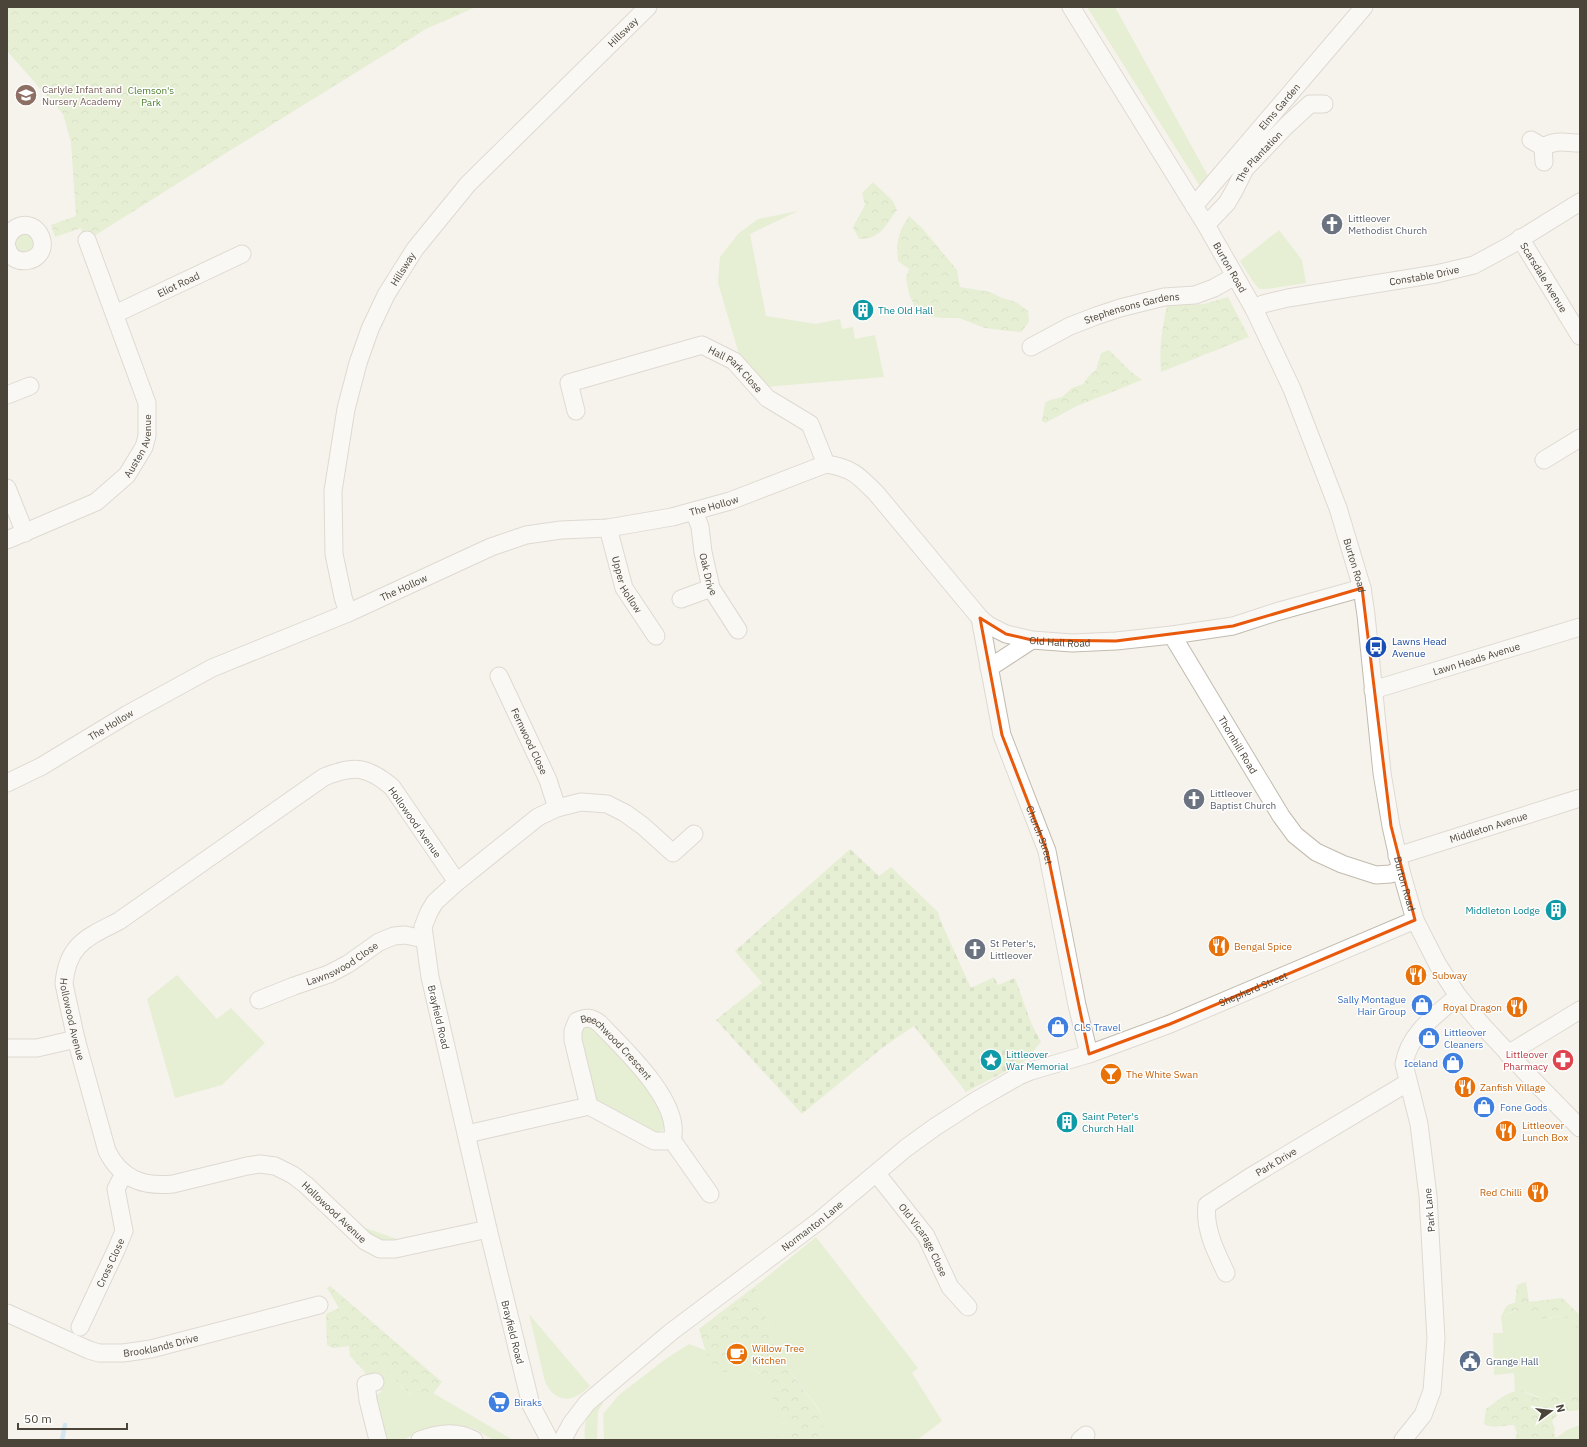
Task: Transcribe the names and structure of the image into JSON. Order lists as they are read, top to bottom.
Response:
{
  "streets": {
    "street": [
      "Hillsway",
      "Elms Garden",
      "The Plantation",
      "Burton Road",
      "Constable Drive",
      "Scarsdale Avenue",
      "Eliot Road",
      "Stephensons Gardens",
      "Hall Park Close",
      "Austen Avenue",
      "The Hollow",
      "Oak Drive",
      "Upper Hollow",
      "Old Hall Road",
      "Lawn Heads Avenue",
      "Fernwood Close",
      "Thornhill Road",
      "Hollowood Avenue",
      "Middleton Avenue",
      "Church Street",
      "Lawnswood Close",
      "Shepherd Street",
      "Brayfield Road",
      "Beechwood Crescent",
      "Park Drive",
      "Park Lane",
      "Normanton Lane",
      "Old Vicarage Close",
      "Cross Close",
      "Brooklands Drive"
    ]
  },
  "crossings": [
    ["Hillsway", "The Hollow"],
    ["Elms Garden", "Burton Road"],
    ["The Plantation", "Burton Road"],
    ["Burton Road", "Constable Drive"],
    ["Burton Road", "Stephensons Gardens"],
    ["Burton Road", "Old Hall Road"],
    ["Burton Road", "Lawn Heads Avenue"],
    ["Burton Road", "Thornhill Road"],
    ["Burton Road", "Middleton Avenue"],
    ["Burton Road", "Shepherd Street"],
    ["Burton Road", "Park Lane"],
    ["Constable Drive", "Scarsdale Avenue"],
    ["Eliot Road", "Austen Avenue"],
    ["Hall Park Close", "The Hollow"],
    ["Hall Park Close", "Old Hall Road"],
    ["The Hollow", "Oak Drive"],
    ["The Hollow", "Upper Hollow"],
    ["The Hollow", "Old Hall Road"],
    ["Old Hall Road", "Thornhill Road"],
    ["Old Hall Road", "Church Street"],
    ["Fernwood Close", "Brayfield Road"],
    ["Thornhill Road", "Middleton Avenue"],
    ["Hollowood Avenue", "Brayfield Road"],
    ["Hollowood Avenue", "Cross Close"],
    ["Church Street", "Shepherd Street"],
    ["Church Street", "Normanton Lane"],
    ["Lawnswood Close", "Brayfield Road"],
    ["Shepherd Street", "Normanton Lane"],
    ["Brayfield Road", "Normanton Lane"],
    ["Park Drive", "Park Lane"],
    ["Normanton Lane", "Old Vicarage Close"]
  ],
  "parks": ["Clemson's Park"],
  "places": {
    "school or university": ["Carlyle Infant and Nursery Academy"],
    "church": ["Littleover Methodist Church", "Littleover Baptist Church", "St Peter's, Littleover"],
    "building": ["The Old Hall", "Middleton Lodge", "Saint Peter's Church Hall"],
    "bus stop": ["Lawns Head Avenue"],
    "restaurant": [
      "Bengal Spice",
      "Subway",
      "Royal Dragon",
      "Zanfish Village",
      "Littleover Lunch Box",
      "Red Chilli"
    ],
    "shop": [
      "Sally Montague Hair Group",
      "CLS Travel",
      "Littleover Cleaners",
      "Iceland",
      "Fone Gods"
    ],
    "place": ["Littleover War Memorial"],
    "pharmacy": ["Littleover Pharmacy"],
    "bar": ["The White Swan"],
    "cafe": ["Willow Tree Kitchen"],
    "public building": ["Grange Hall"],
    "supermarket": ["Biraks"]
  },
  "scale_bar": "50 m",
  "north": "right"
}
